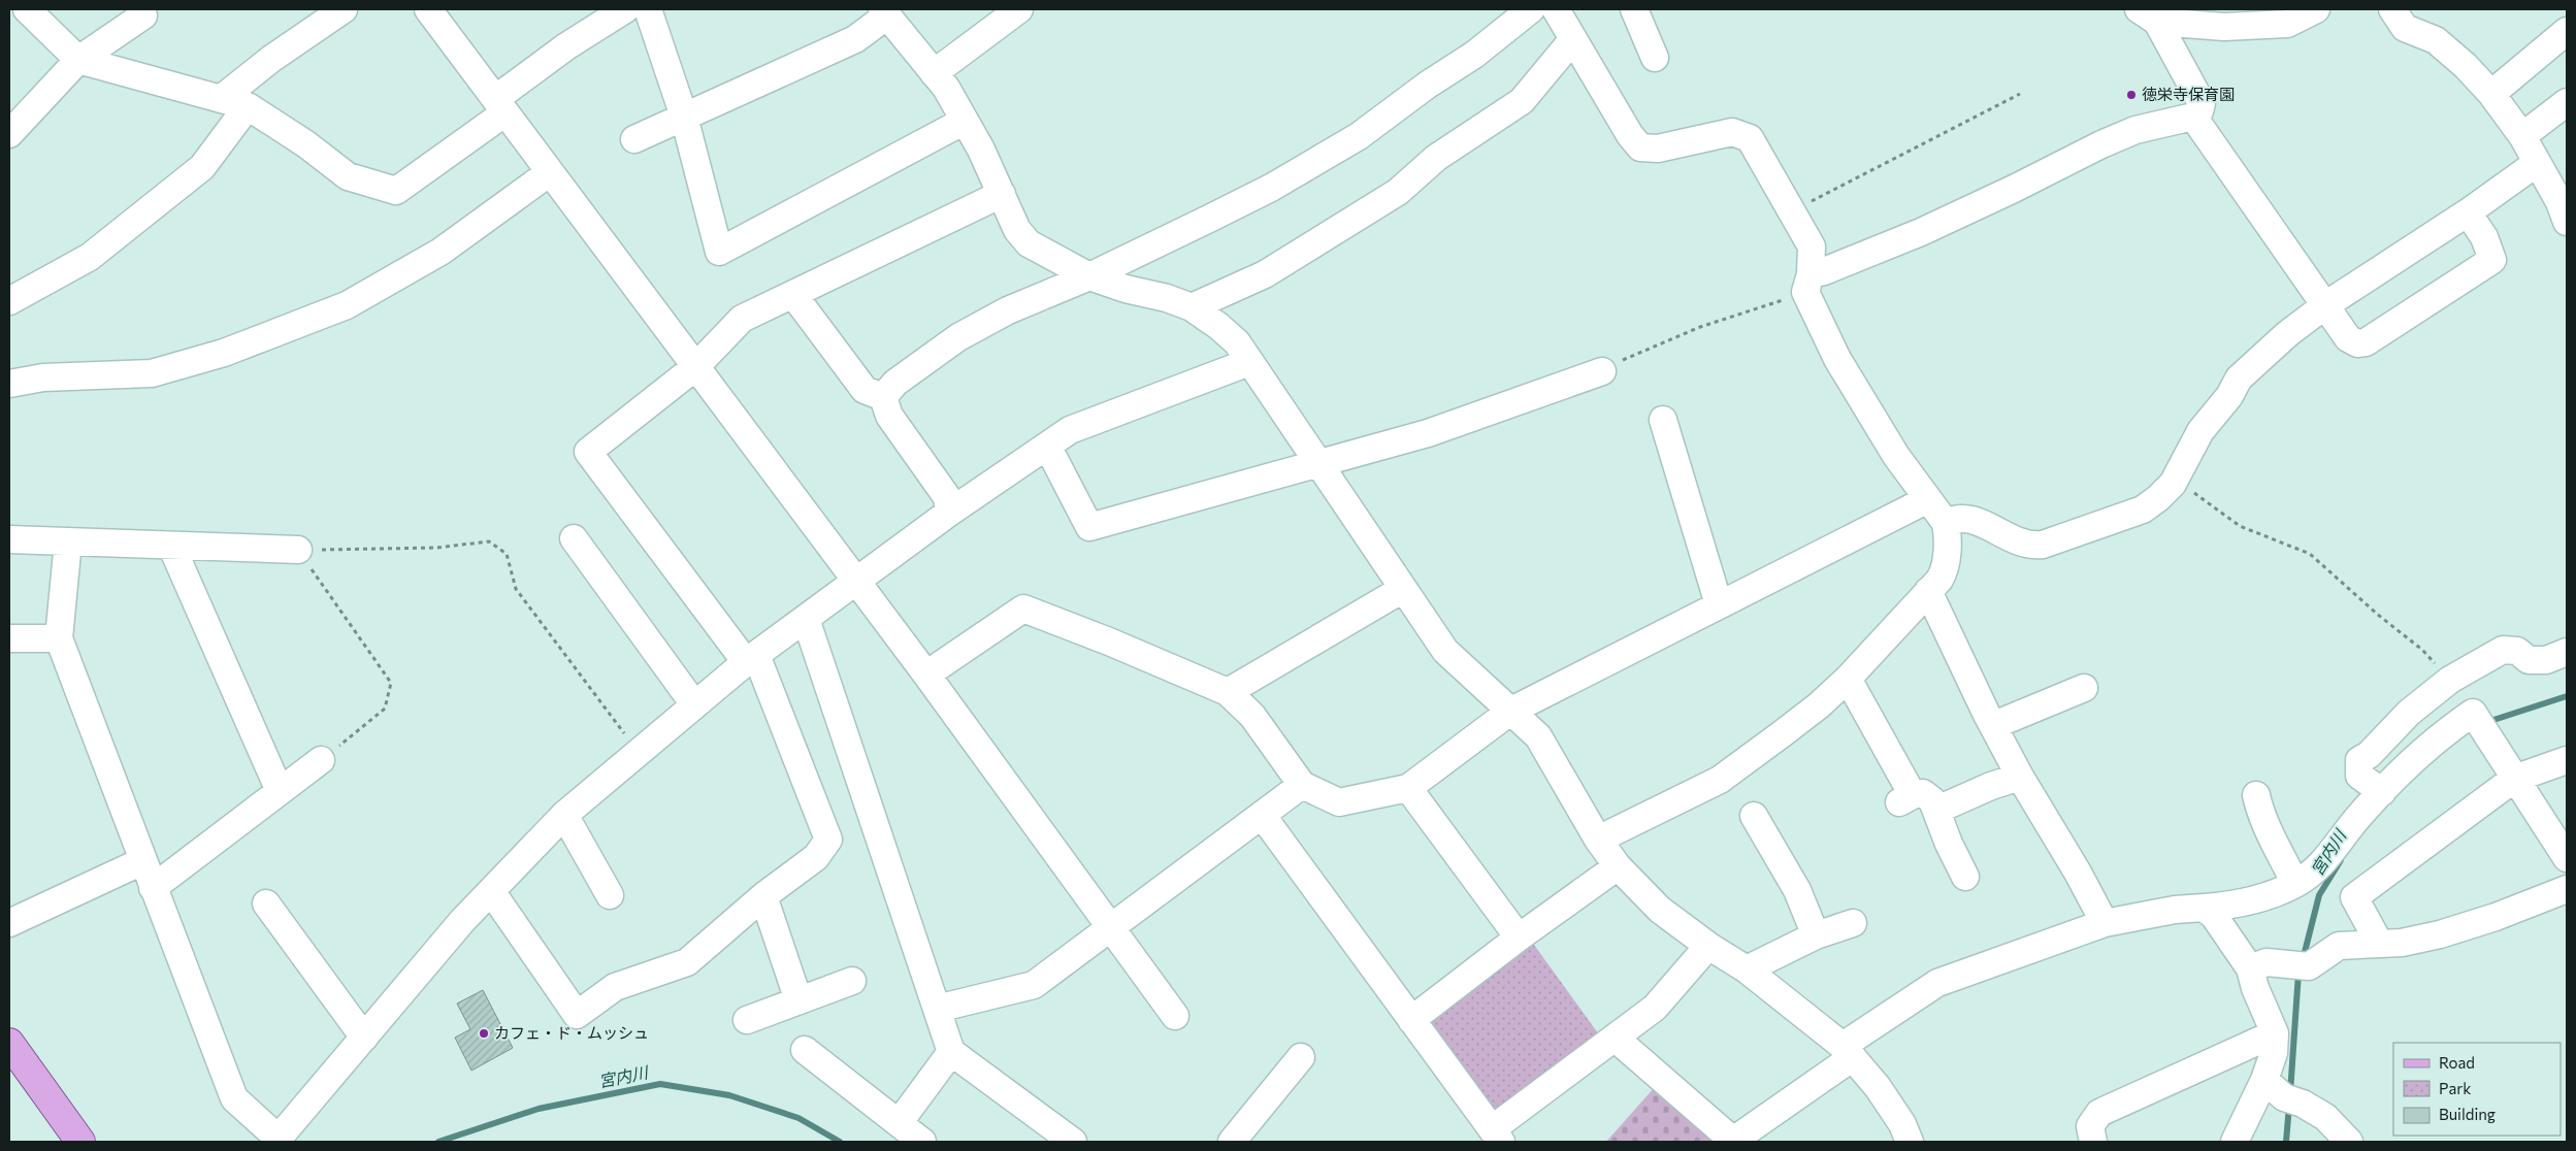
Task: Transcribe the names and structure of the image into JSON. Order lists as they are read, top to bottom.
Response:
{
  "water": ["宮内川"],
  "places": ["徳栄寺保育園", "カフェ・ド・ムッシュ"],
  "legend": ["Road", "Park", "Building"]
}
